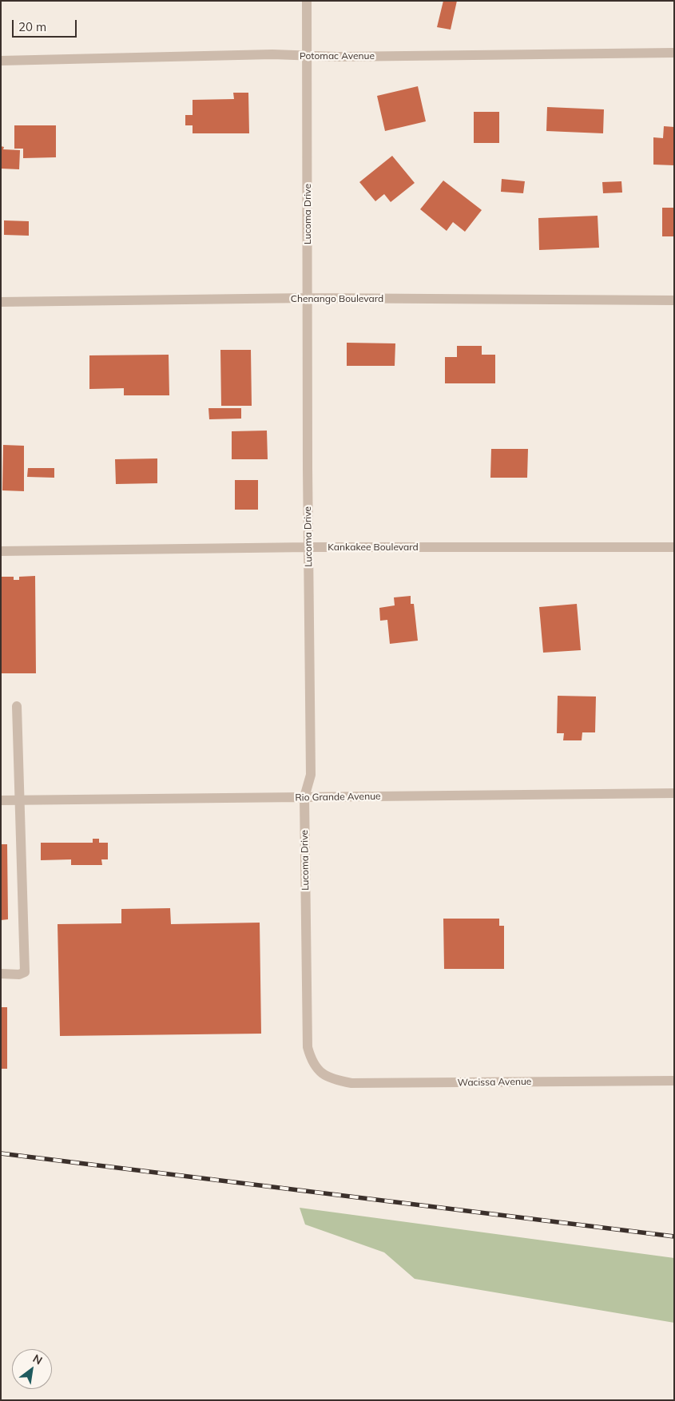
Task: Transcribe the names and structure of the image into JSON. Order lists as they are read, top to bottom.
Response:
{
  "streets": {
    "street": [
      "Potomac Avenue",
      "Lucoma Drive",
      "Chenango Boulevard",
      "Kankakee Boulevard",
      "Rio Grande Avenue",
      "Wacissa Avenue"
    ]
  },
  "crossings": [
    ["Potomac Avenue", "Lucoma Drive"],
    ["Lucoma Drive", "Chenango Boulevard"],
    ["Lucoma Drive", "Kankakee Boulevard"],
    ["Lucoma Drive", "Rio Grande Avenue"],
    ["Lucoma Drive", "Wacissa Avenue"]
  ],
  "scale_bar": "20 m",
  "north": "top right"
}
